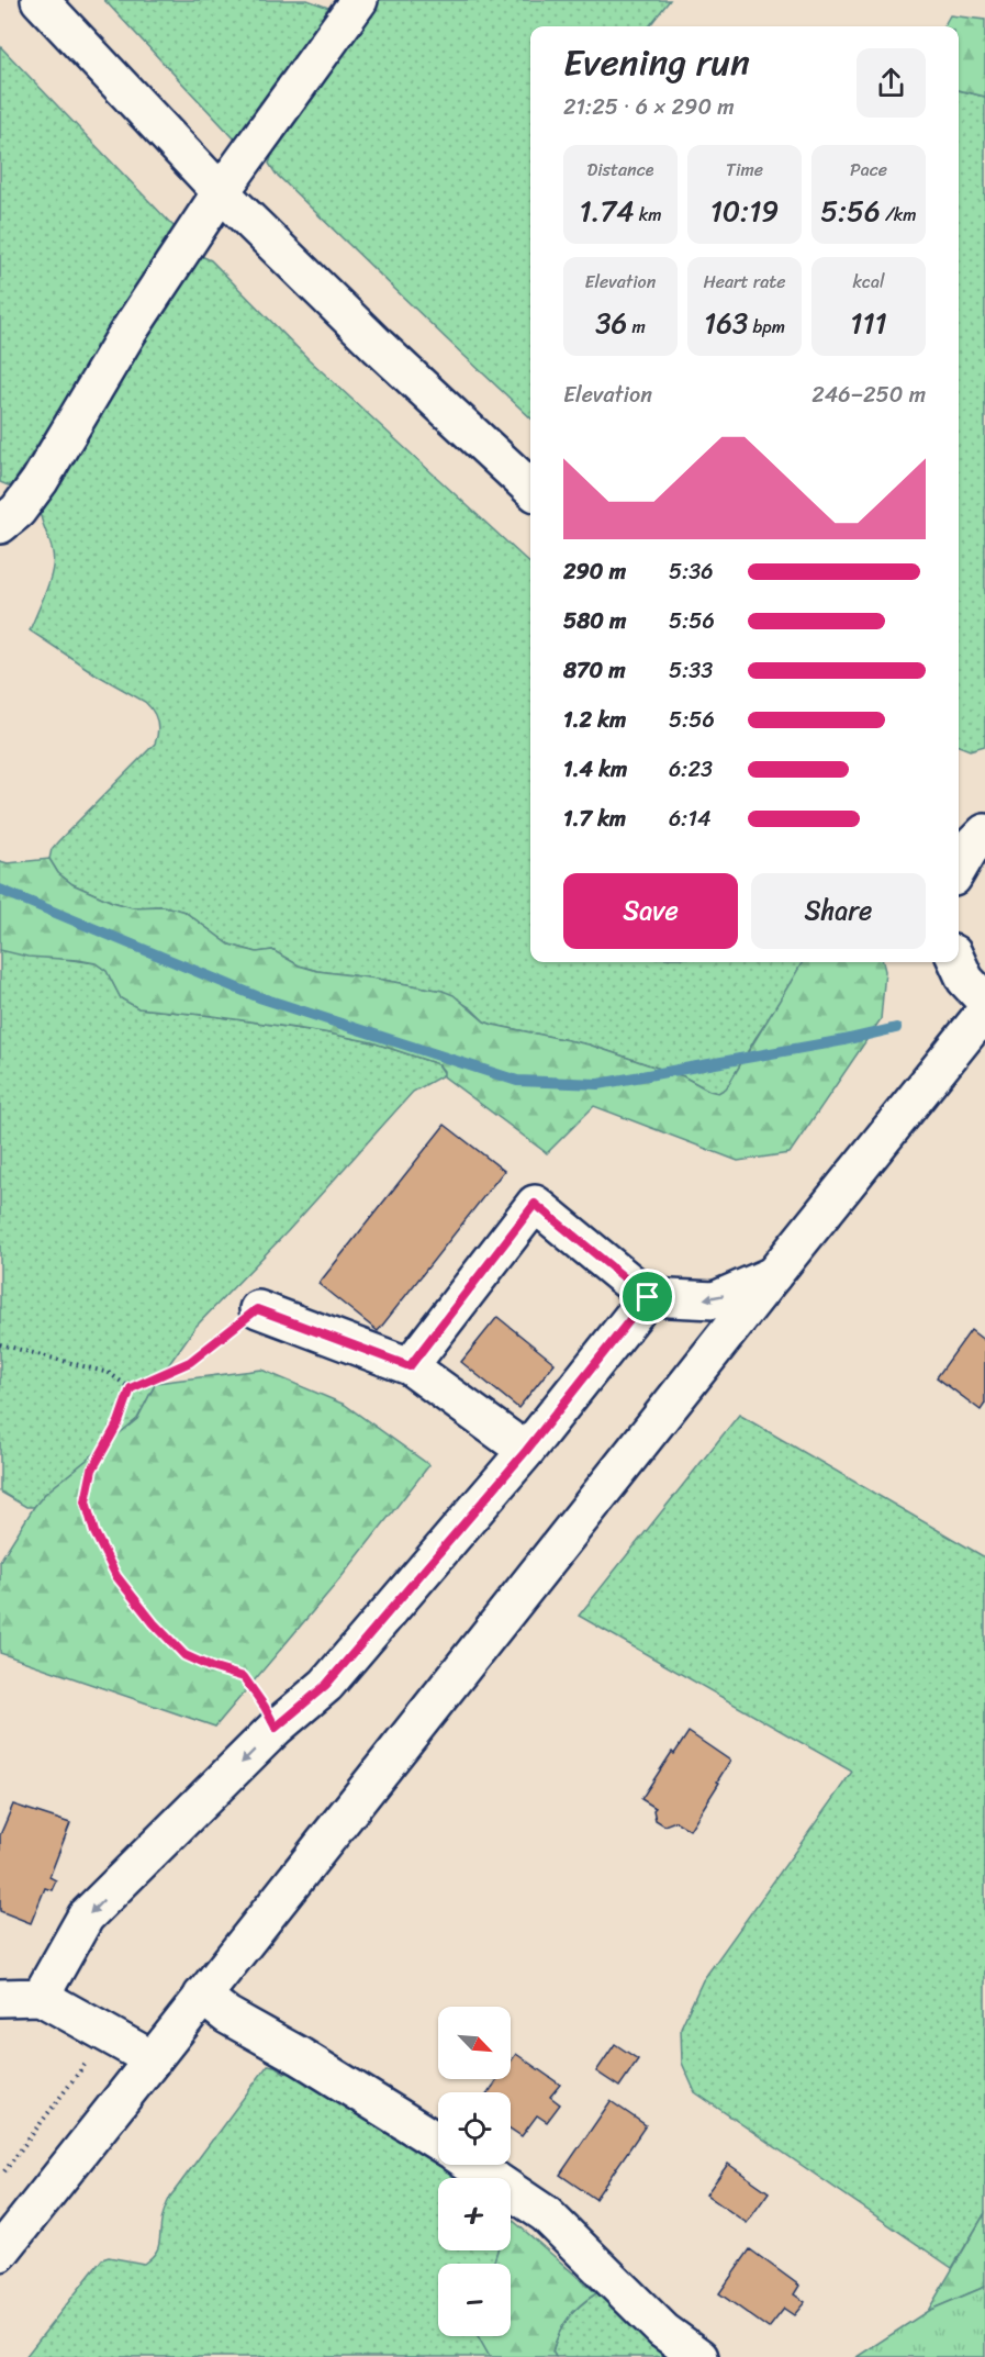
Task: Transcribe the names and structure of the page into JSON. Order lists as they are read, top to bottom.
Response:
{
  "north": "bottom right",
  "page": {
    "heading": ["Evening run", "21:25 · 6 × 290 m"],
    "stats": [
      ["Distance", "1.74 km"],
      ["Time", "10:19"],
      ["Pace", "5:56 /km"],
      ["Elevation", "36 m"],
      ["Heart rate", "163 bpm"],
      ["kcal", "111"]
    ],
    "chart": ["Elevation", "246–250 m"],
    "list": [
      {
        "name": "290 m",
        "note": "5:36"
      },
      {
        "name": "580 m",
        "note": "5:56"
      },
      {
        "name": "870 m",
        "note": "5:33"
      },
      {
        "name": "1.2 km",
        "note": "5:56"
      },
      {
        "name": "1.4 km",
        "note": "6:23"
      },
      {
        "name": "1.7 km",
        "note": "6:14"
      }
    ],
    "buttons": ["Save", "Share"],
    "map_buttons": ["+", "−"]
  }
}
